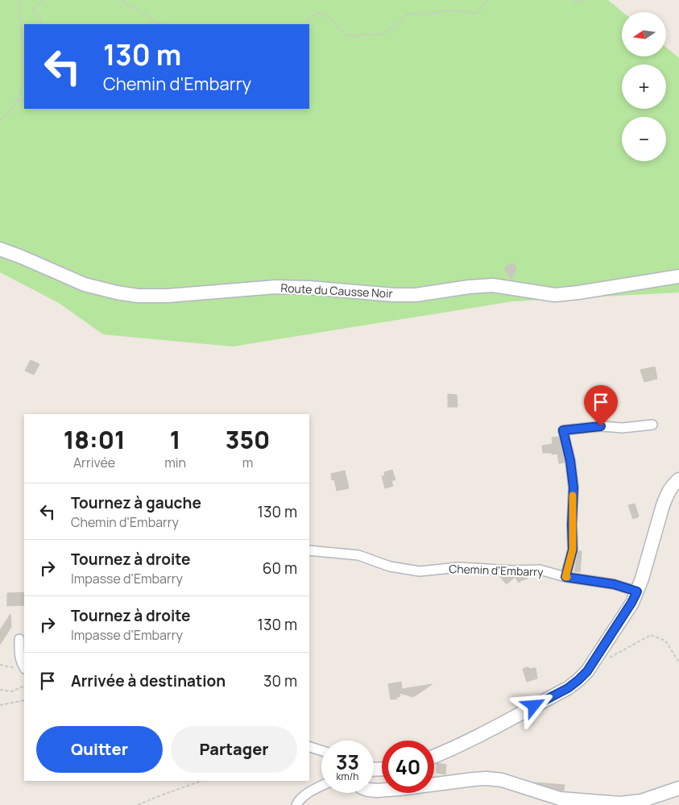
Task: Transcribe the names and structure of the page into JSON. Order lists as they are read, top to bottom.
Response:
{
  "streets": {
    "street": ["Route du Causse Noir", "Chemin d'Embarry"]
  },
  "north": "left",
  "page": {
    "map_buttons": ["+", "−"],
    "turn": ["130 m", "Chemin d'Embarry"],
    "eta": [
      "18:01",
      "Arrivée",
      "1",
      "min",
      "350",
      "m"
    ],
    "list": [
      {
        "name": "Tournez à gauche",
        "note": "Chemin d'Embarry",
        "value": "130 m"
      },
      {
        "name": "Tournez à droite",
        "note": "Impasse d'Embarry",
        "value": "60 m"
      },
      {
        "name": "Tournez à droite",
        "note": "Impasse d'Embarry",
        "value": "130 m"
      },
      {
        "name": "Arrivée à destination",
        "value": "30 m"
      }
    ],
    "buttons": ["Quitter", "Partager"],
    "speed": "33 km/h",
    "limit": "40"
  }
}
